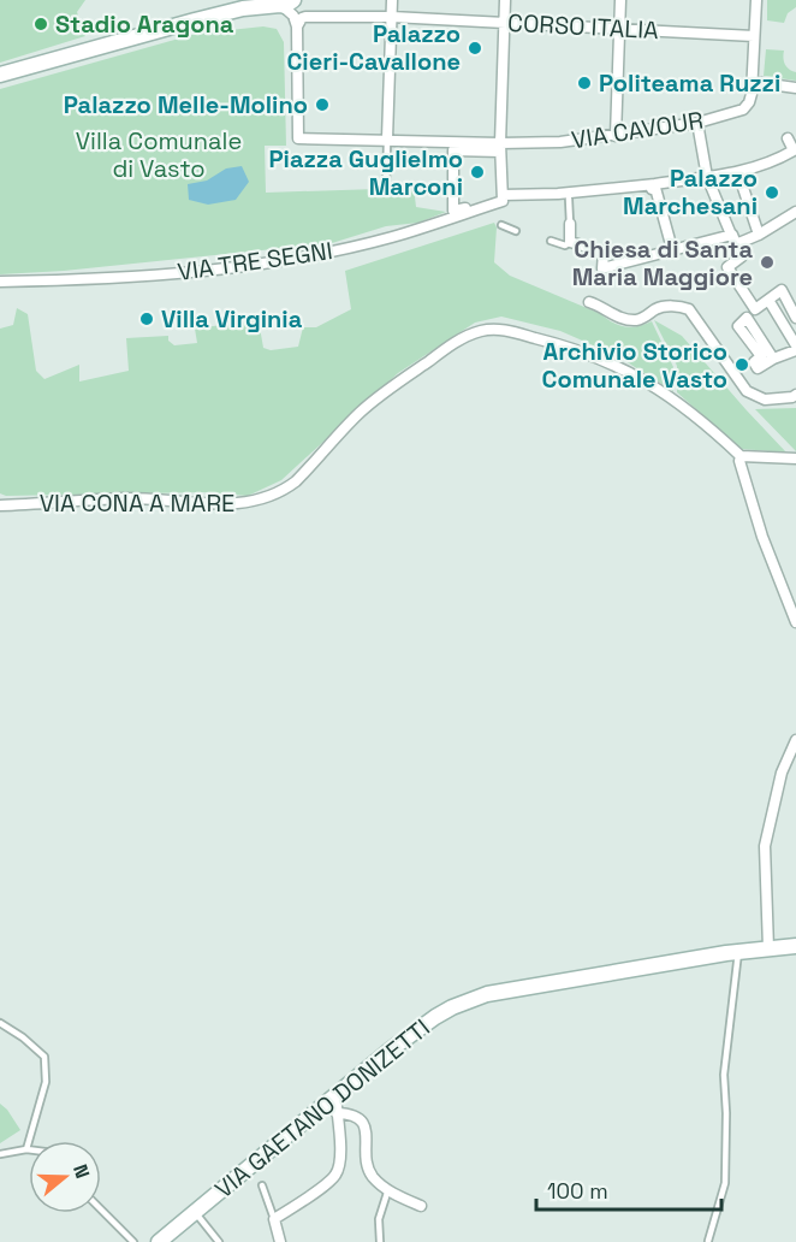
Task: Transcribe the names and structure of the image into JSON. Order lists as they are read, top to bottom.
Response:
{
  "streets": {
    "street": [
      "CORSO ITALIA",
      "VIA CAVOUR",
      "VIA TRE SEGNI",
      "VIA CONA A MARE",
      "VIA GAETANO DONIZETTI"
    ]
  },
  "parks": ["Villa Comunale di Vasto"],
  "places": [
    "Stadio Aragona",
    "Palazzo Cieri-Cavallone",
    "Politeama Ruzzi",
    "Palazzo Melle-Molino",
    "Piazza Guglielmo Marconi",
    "Palazzo Marchesani",
    "Chiesa di Santa Maria Maggiore",
    "Villa Virginia",
    "Archivio Storico Comunale Vasto"
  ],
  "scale_bar": "100 m",
  "north": "right"
}
